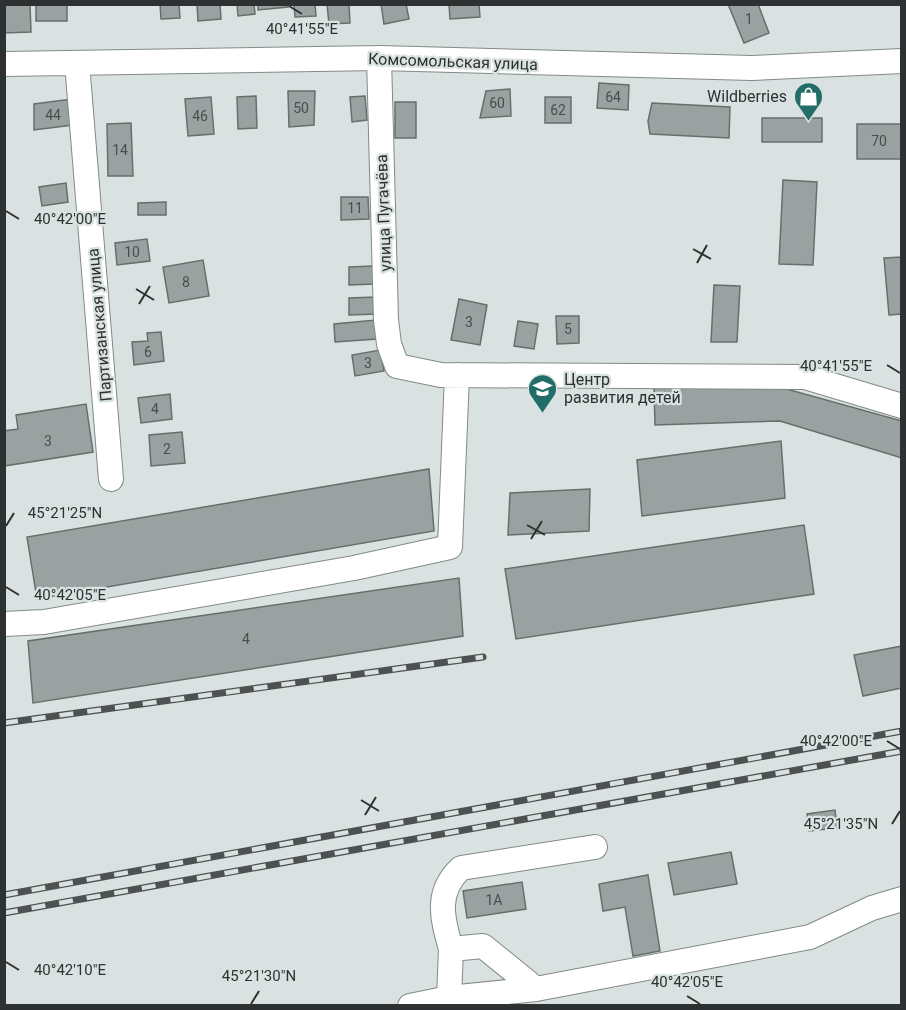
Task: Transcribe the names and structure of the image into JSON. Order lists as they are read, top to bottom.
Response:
{
  "streets": {
    "street": ["Комсомольская улица", "улица Пугачёва", "Партизанская улица"]
  },
  "crossings": [
    ["Комсомольская улица", "улица Пугачёва"],
    ["Комсомольская улица", "Партизанская улица"]
  ],
  "places": {
    "shop": ["Wildberries"],
    "school or university": ["Центр развития детей"]
  },
  "house_numbers": [
    "1",
    "64",
    "60",
    "50",
    "62",
    "44",
    "46",
    "70",
    "14",
    "11",
    "10",
    "8",
    "3",
    "5",
    "6",
    "3",
    "4",
    "3",
    "2",
    "4",
    "1А"
  ],
  "coordinates": [
    "40°41'55\"E",
    "40°42'00\"E",
    "45°21'25\"N",
    "40°42'05\"E",
    "45°21'35\"N",
    "40°42'10\"E",
    "45°21'30\"N"
  ]
}
